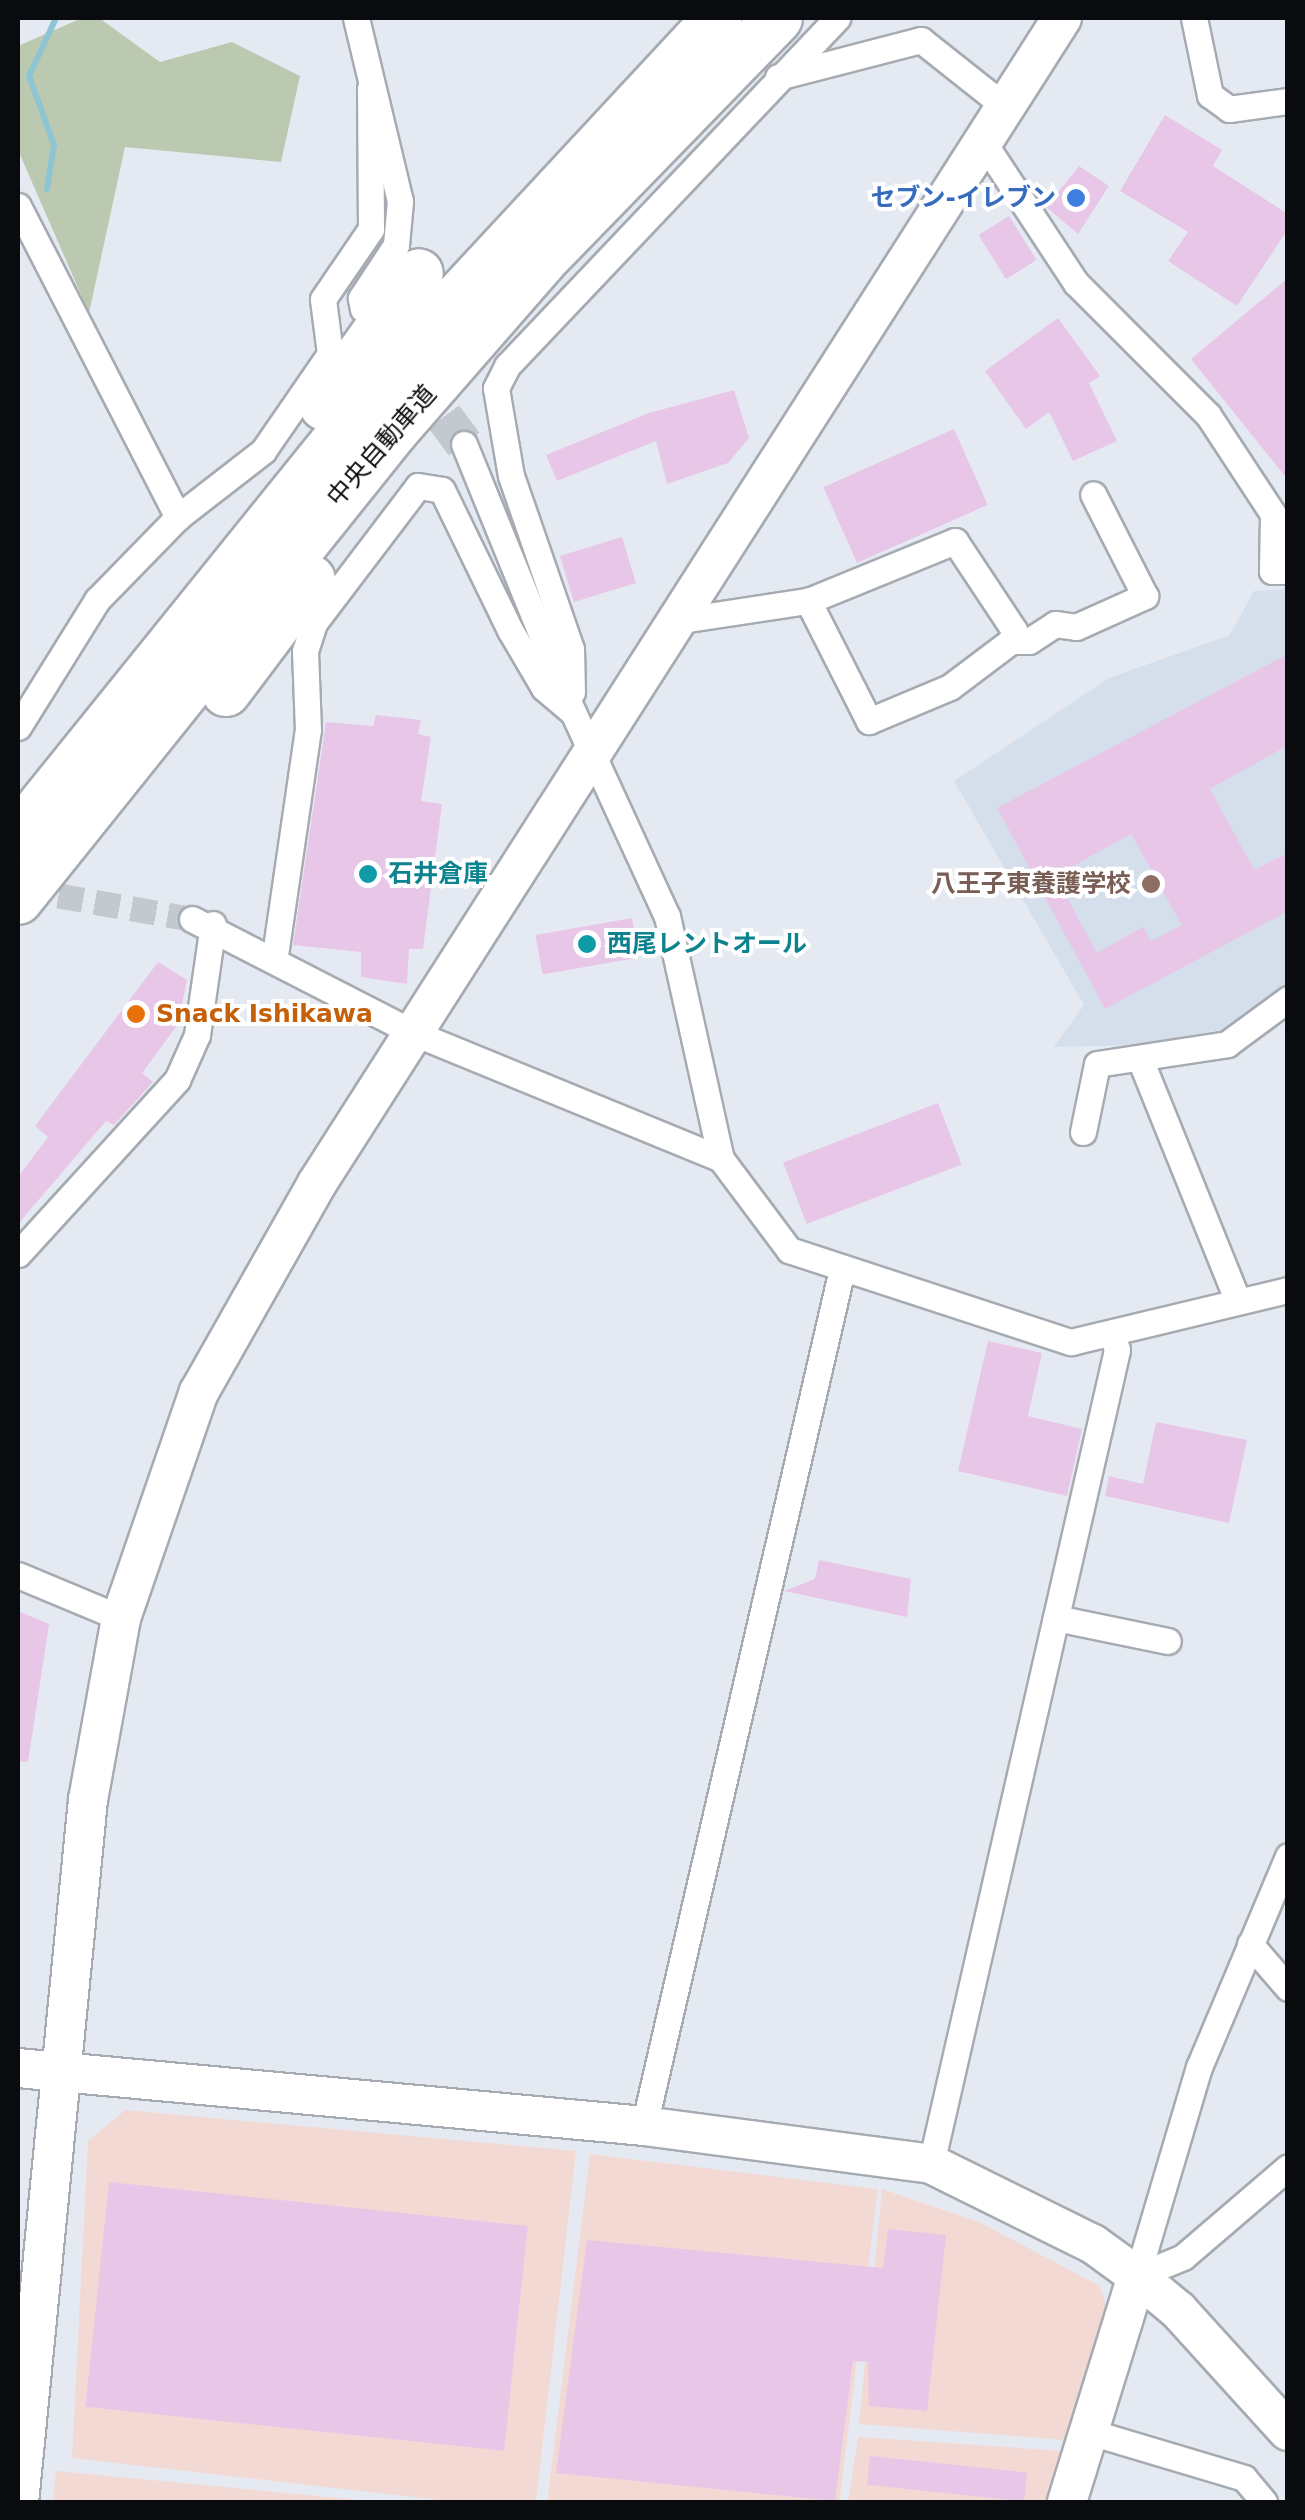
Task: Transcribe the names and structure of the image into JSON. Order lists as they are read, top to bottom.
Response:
{
  "streets": {
    "highway": ["中央自動車道"]
  },
  "places": [
    "セブン-イレブン",
    "石井倉庫",
    "八王子東養護学校",
    "西尾レントオール",
    "Snack Ishikawa"
  ]
}
